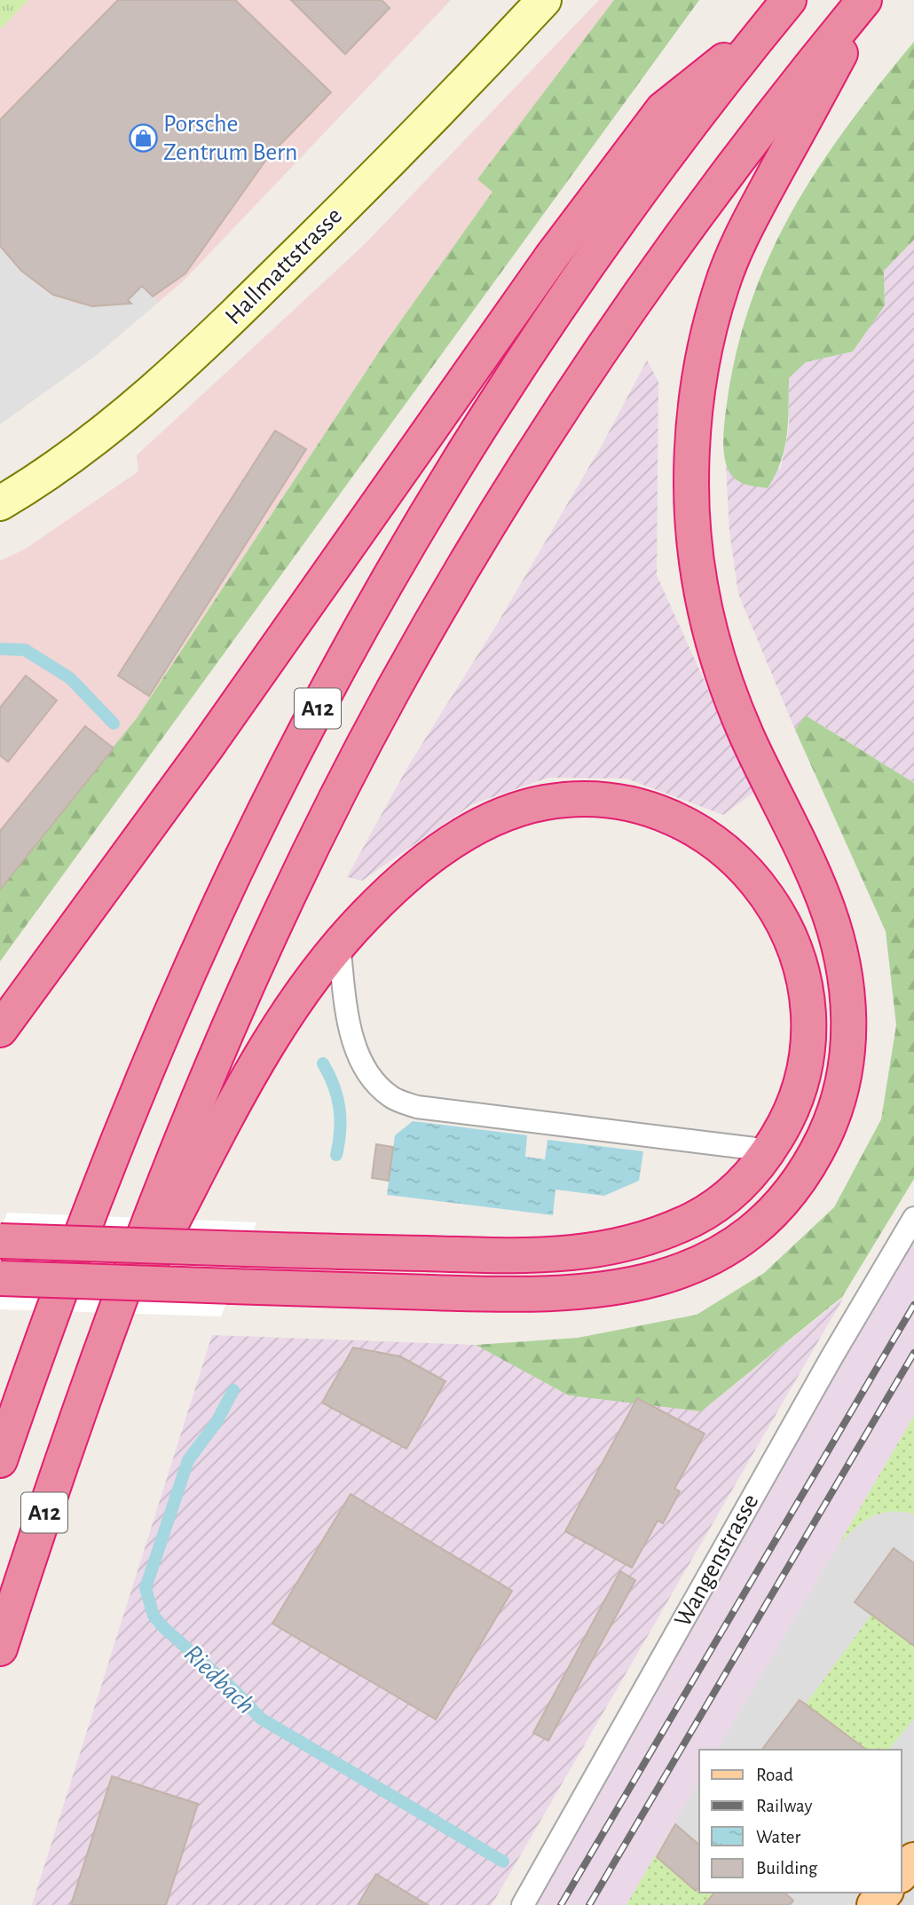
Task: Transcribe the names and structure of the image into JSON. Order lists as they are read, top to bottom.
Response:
{
  "streets": {
    "highway": ["A12"],
    "main road": ["Hallmattstrasse"],
    "lane": ["Wangenstrasse"]
  },
  "water": ["Riedbach"],
  "places": {
    "shop": ["Porsche Zentrum Bern"]
  },
  "legend": [
    "Road",
    "Railway",
    "Water",
    "Building"
  ]
}
